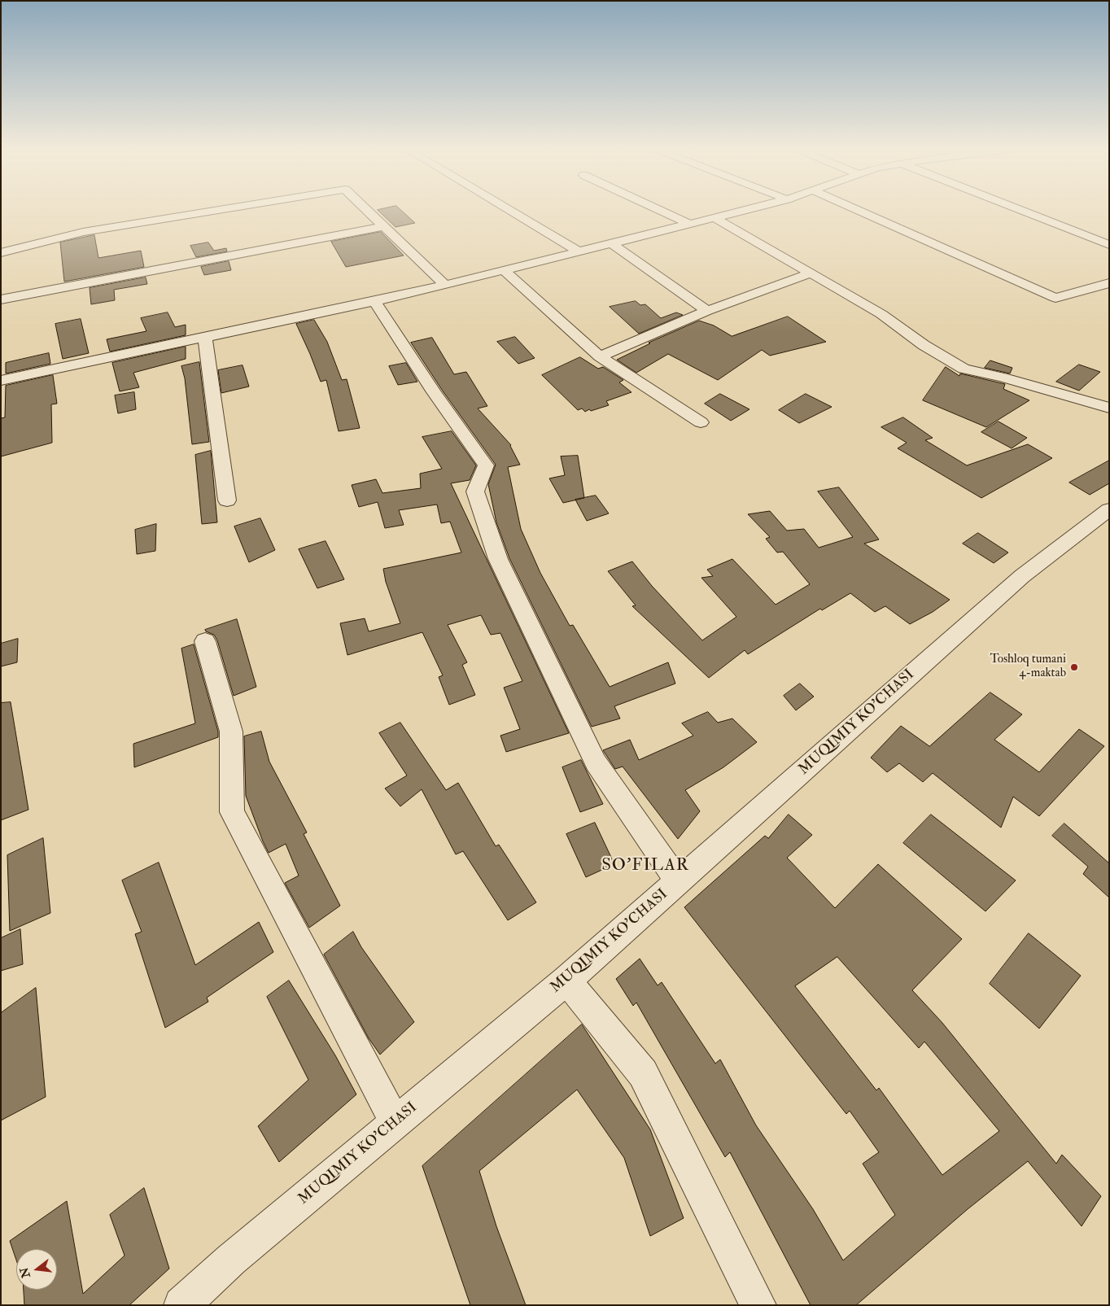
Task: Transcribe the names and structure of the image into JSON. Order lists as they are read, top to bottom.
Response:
{
  "streets": {
    "street": ["MUQIMIY KO'CHASI"]
  },
  "districts": ["SO'FILAR"],
  "places": ["Toshloq tumani 4-maktab"],
  "north": "left"
}
